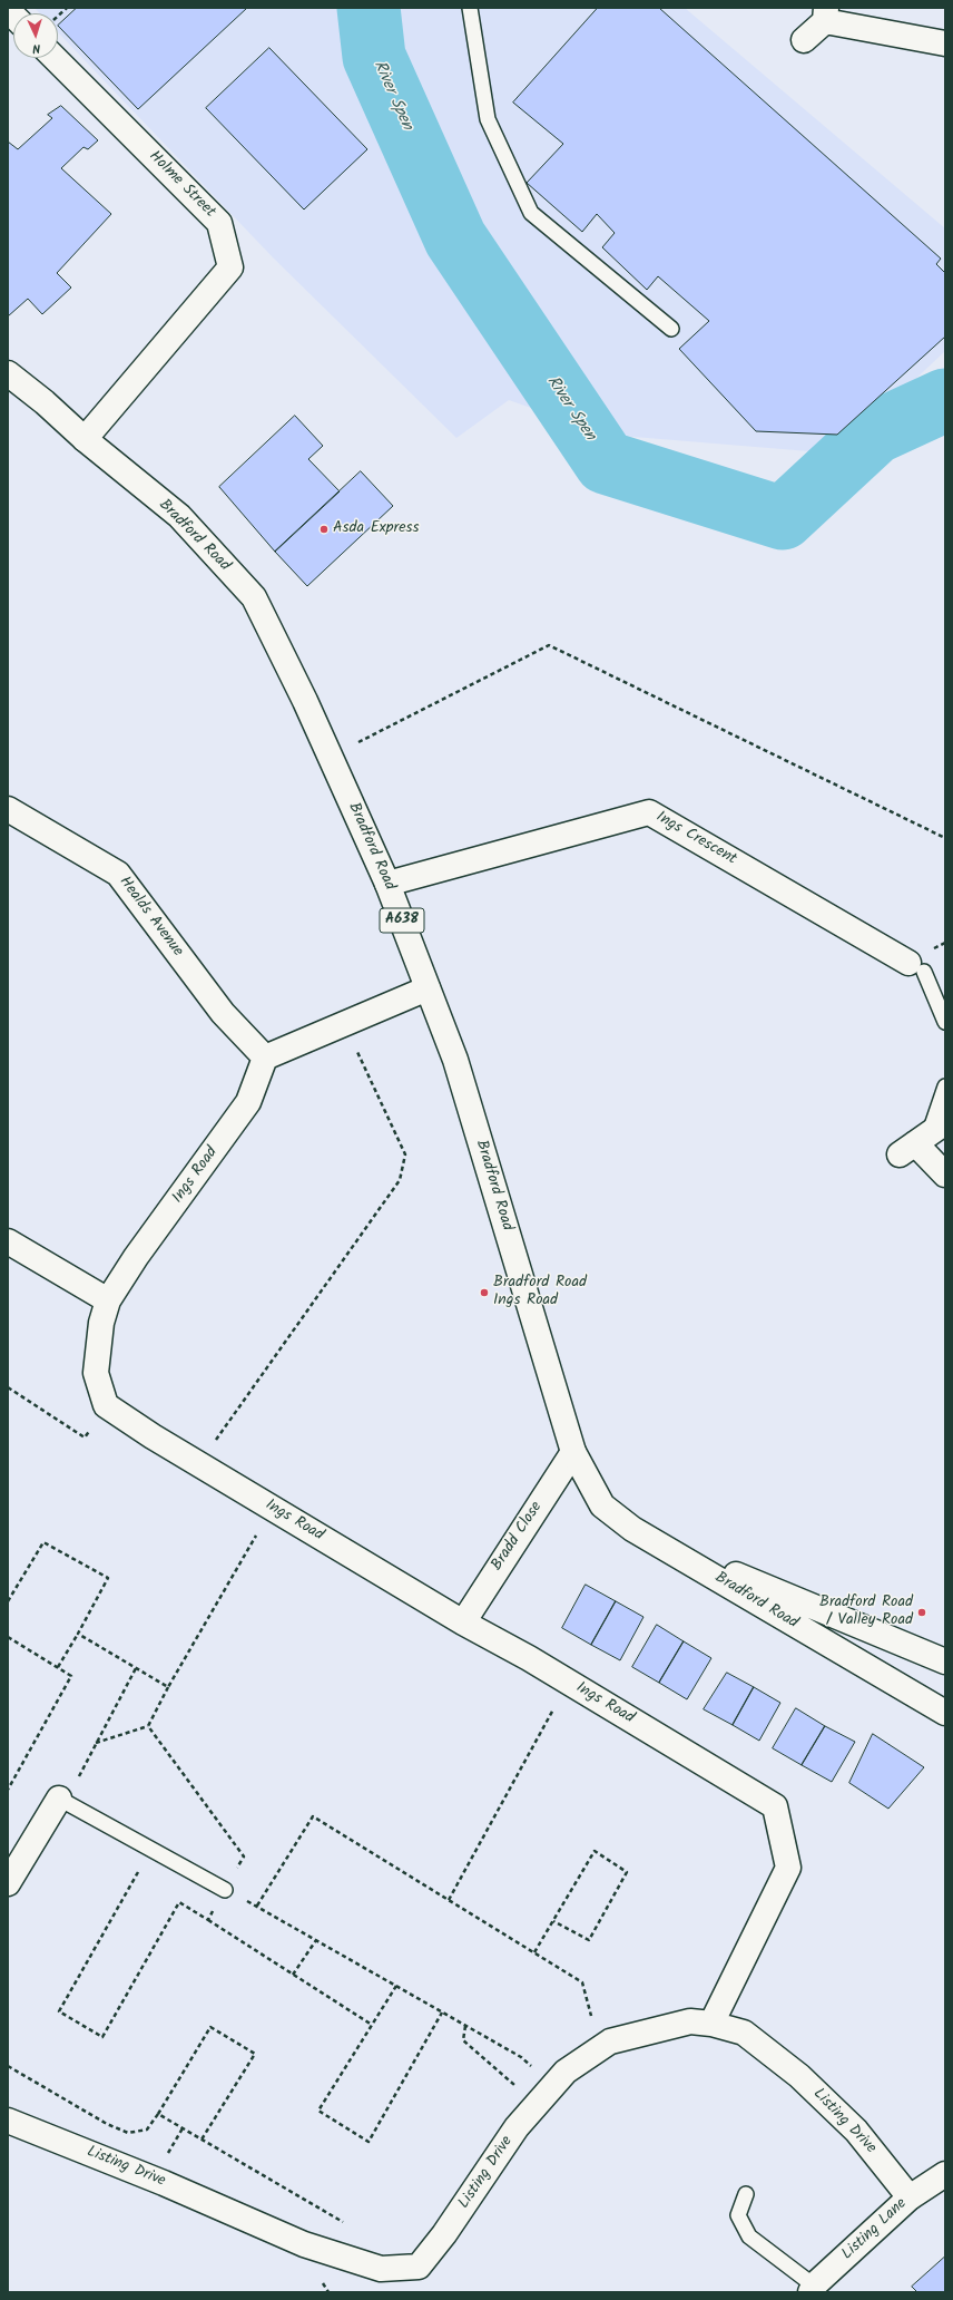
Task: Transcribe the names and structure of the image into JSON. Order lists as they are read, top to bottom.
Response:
{
  "streets": {
    "street": [
      "Holme Street",
      "Bradford Road",
      "Ings Crescent",
      "Healds Avenue",
      "A638",
      "Ings Road",
      "Bradd Close",
      "Listing Drive",
      "Listing Lane"
    ]
  },
  "crossings": [
    ["Holme Street", "Bradford Road"],
    ["Bradford Road", "Ings Crescent"],
    ["Bradford Road", "Bradd Close"],
    ["Healds Avenue", "Ings Road"],
    ["Ings Road", "Bradd Close"],
    ["Ings Road", "Listing Drive"],
    ["Listing Drive", "Listing Lane"]
  ],
  "water": ["River Spen"],
  "places": ["Asda Express", "Bradford Road Ings Road", "Bradford Road / Valley Road"],
  "north": "bottom"
}
